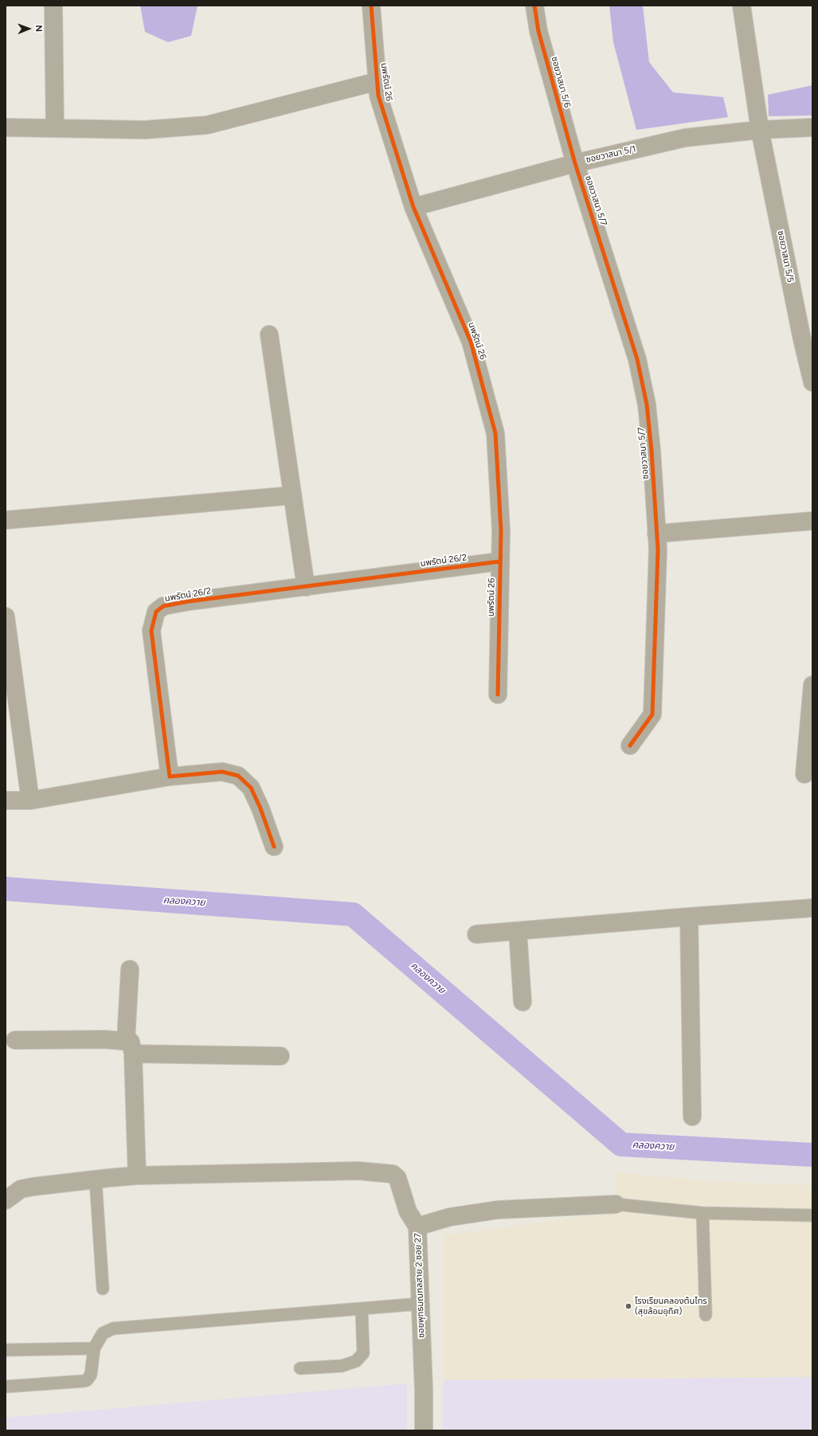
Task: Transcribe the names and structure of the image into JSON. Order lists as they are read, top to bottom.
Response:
{
  "streets": {
    "street": [
      "นพรัตน์ 26",
      "ซอยวาสนา 5/6",
      "ซอยวาสนา 5/1",
      "ซอยวาสนา 5/7",
      "ซอยวาสนา 5/5",
      "นพรัตน์ 26/2",
      "ซอยพุทธมณฑลสาย 2 ซอย 27"
    ]
  },
  "crossings": [
    ["นพรัตน์ 26", "ซอยวาสนา 5/1"],
    ["นพรัตน์ 26", "นพรัตน์ 26/2"],
    ["ซอยวาสนา 5/6", "ซอยวาสนา 5/1"],
    ["ซอยวาสนา 5/6", "ซอยวาสนา 5/7"],
    ["ซอยวาสนา 5/1", "ซอยวาสนา 5/7"],
    ["ซอยวาสนา 5/1", "ซอยวาสนา 5/5"]
  ],
  "water": ["คลองควาย"],
  "places": ["โรงเรียนคลองต้นไทร (สุขล้อมอุทิศ)"],
  "north": "right"
}
